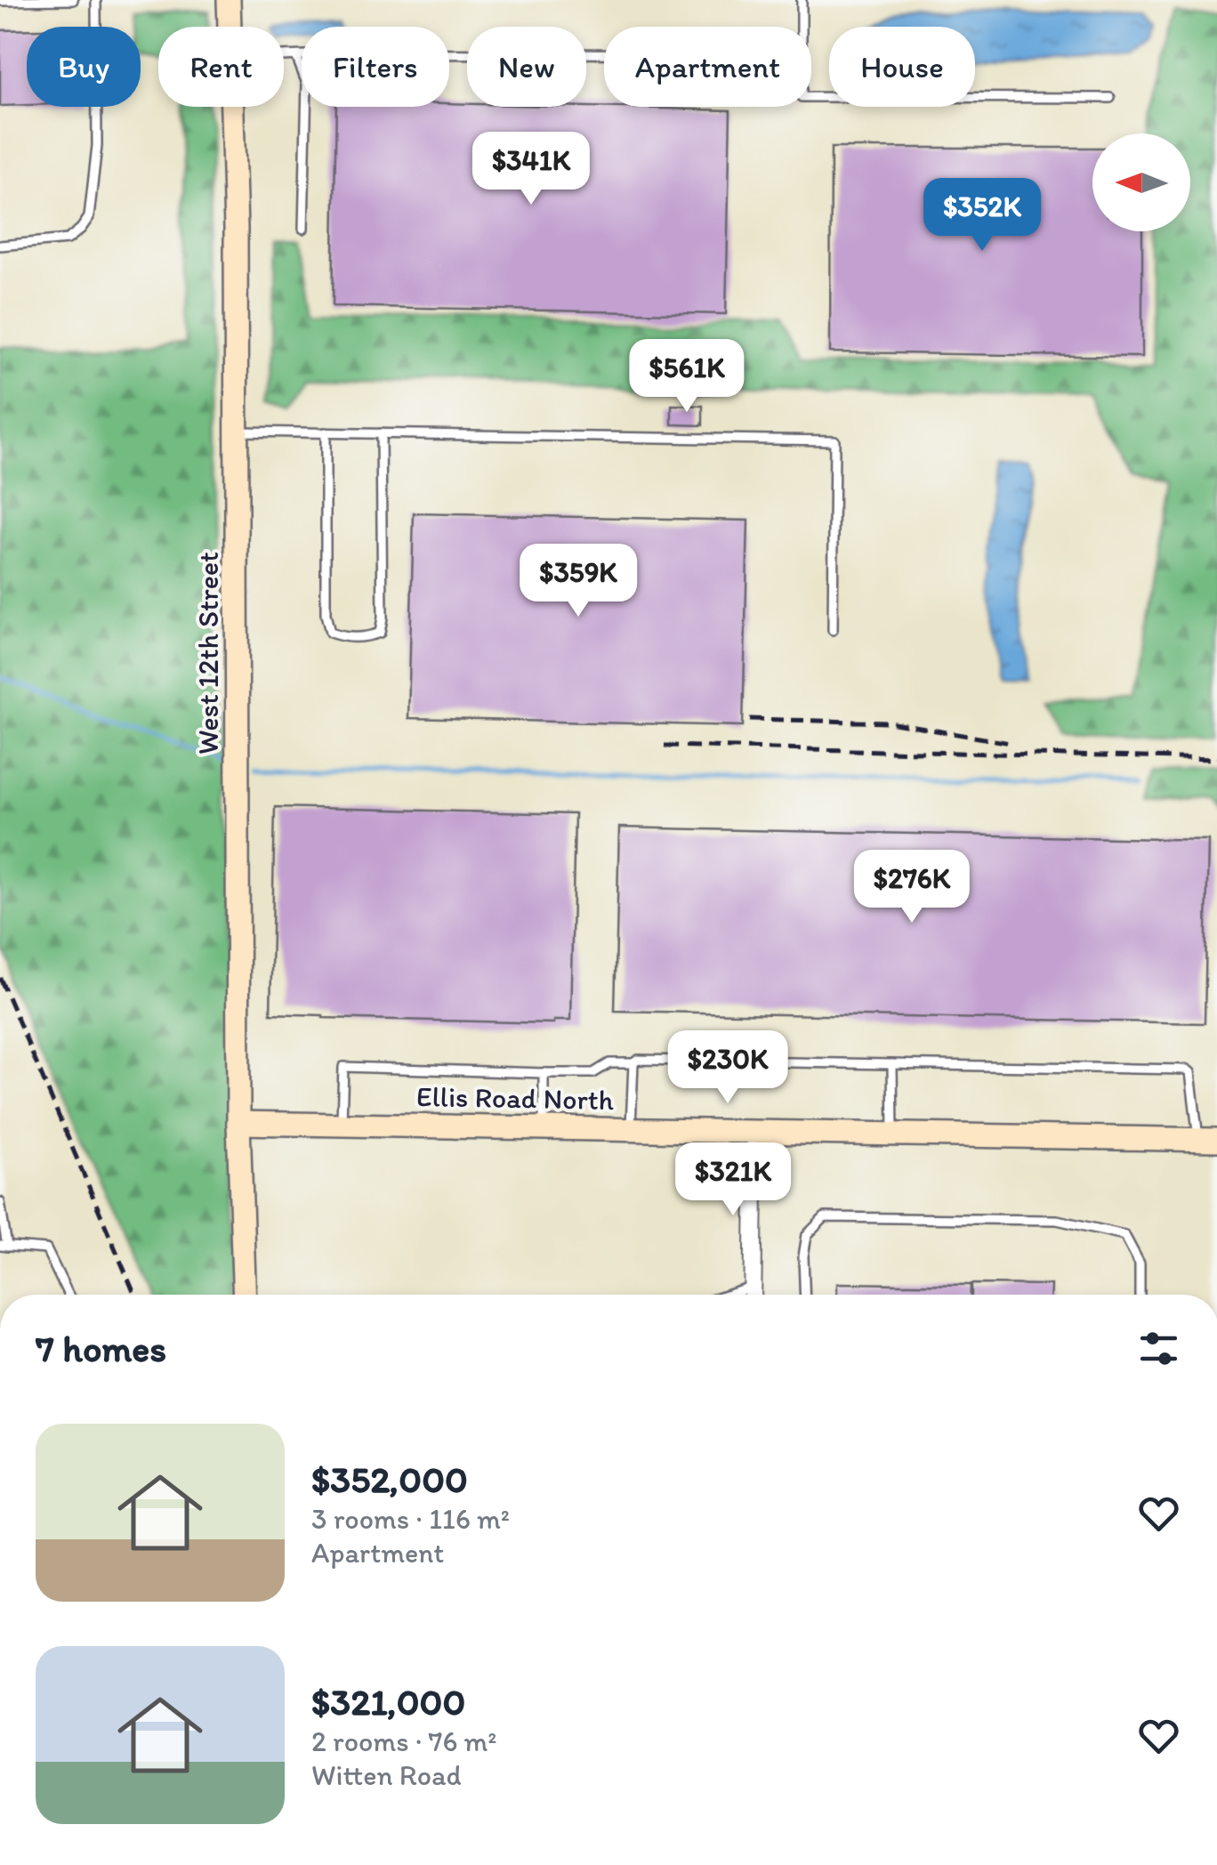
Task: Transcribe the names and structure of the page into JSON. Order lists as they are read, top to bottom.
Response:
{
  "streets": {
    "street": ["West 12th Street", "Ellis Road North"]
  },
  "crossings": [
    ["West 12th Street", "Ellis Road North"]
  ],
  "north": "left",
  "page": {
    "chip": [
      "Buy",
      "Rent",
      "Filters",
      "New",
      "Apartment",
      "House"
    ],
    "price": [
      "$341K",
      "$352K",
      "$561K",
      "$359K",
      "$276K",
      "$230K",
      "$321K"
    ],
    "heading": "7 homes",
    "list": [
      {
        "name": "$352,000",
        "note": "3 rooms · 116 m² · Apartment"
      },
      {
        "name": "$321,000",
        "note": "2 rooms · 76 m² · Witten Road"
      }
    ]
  }
}
